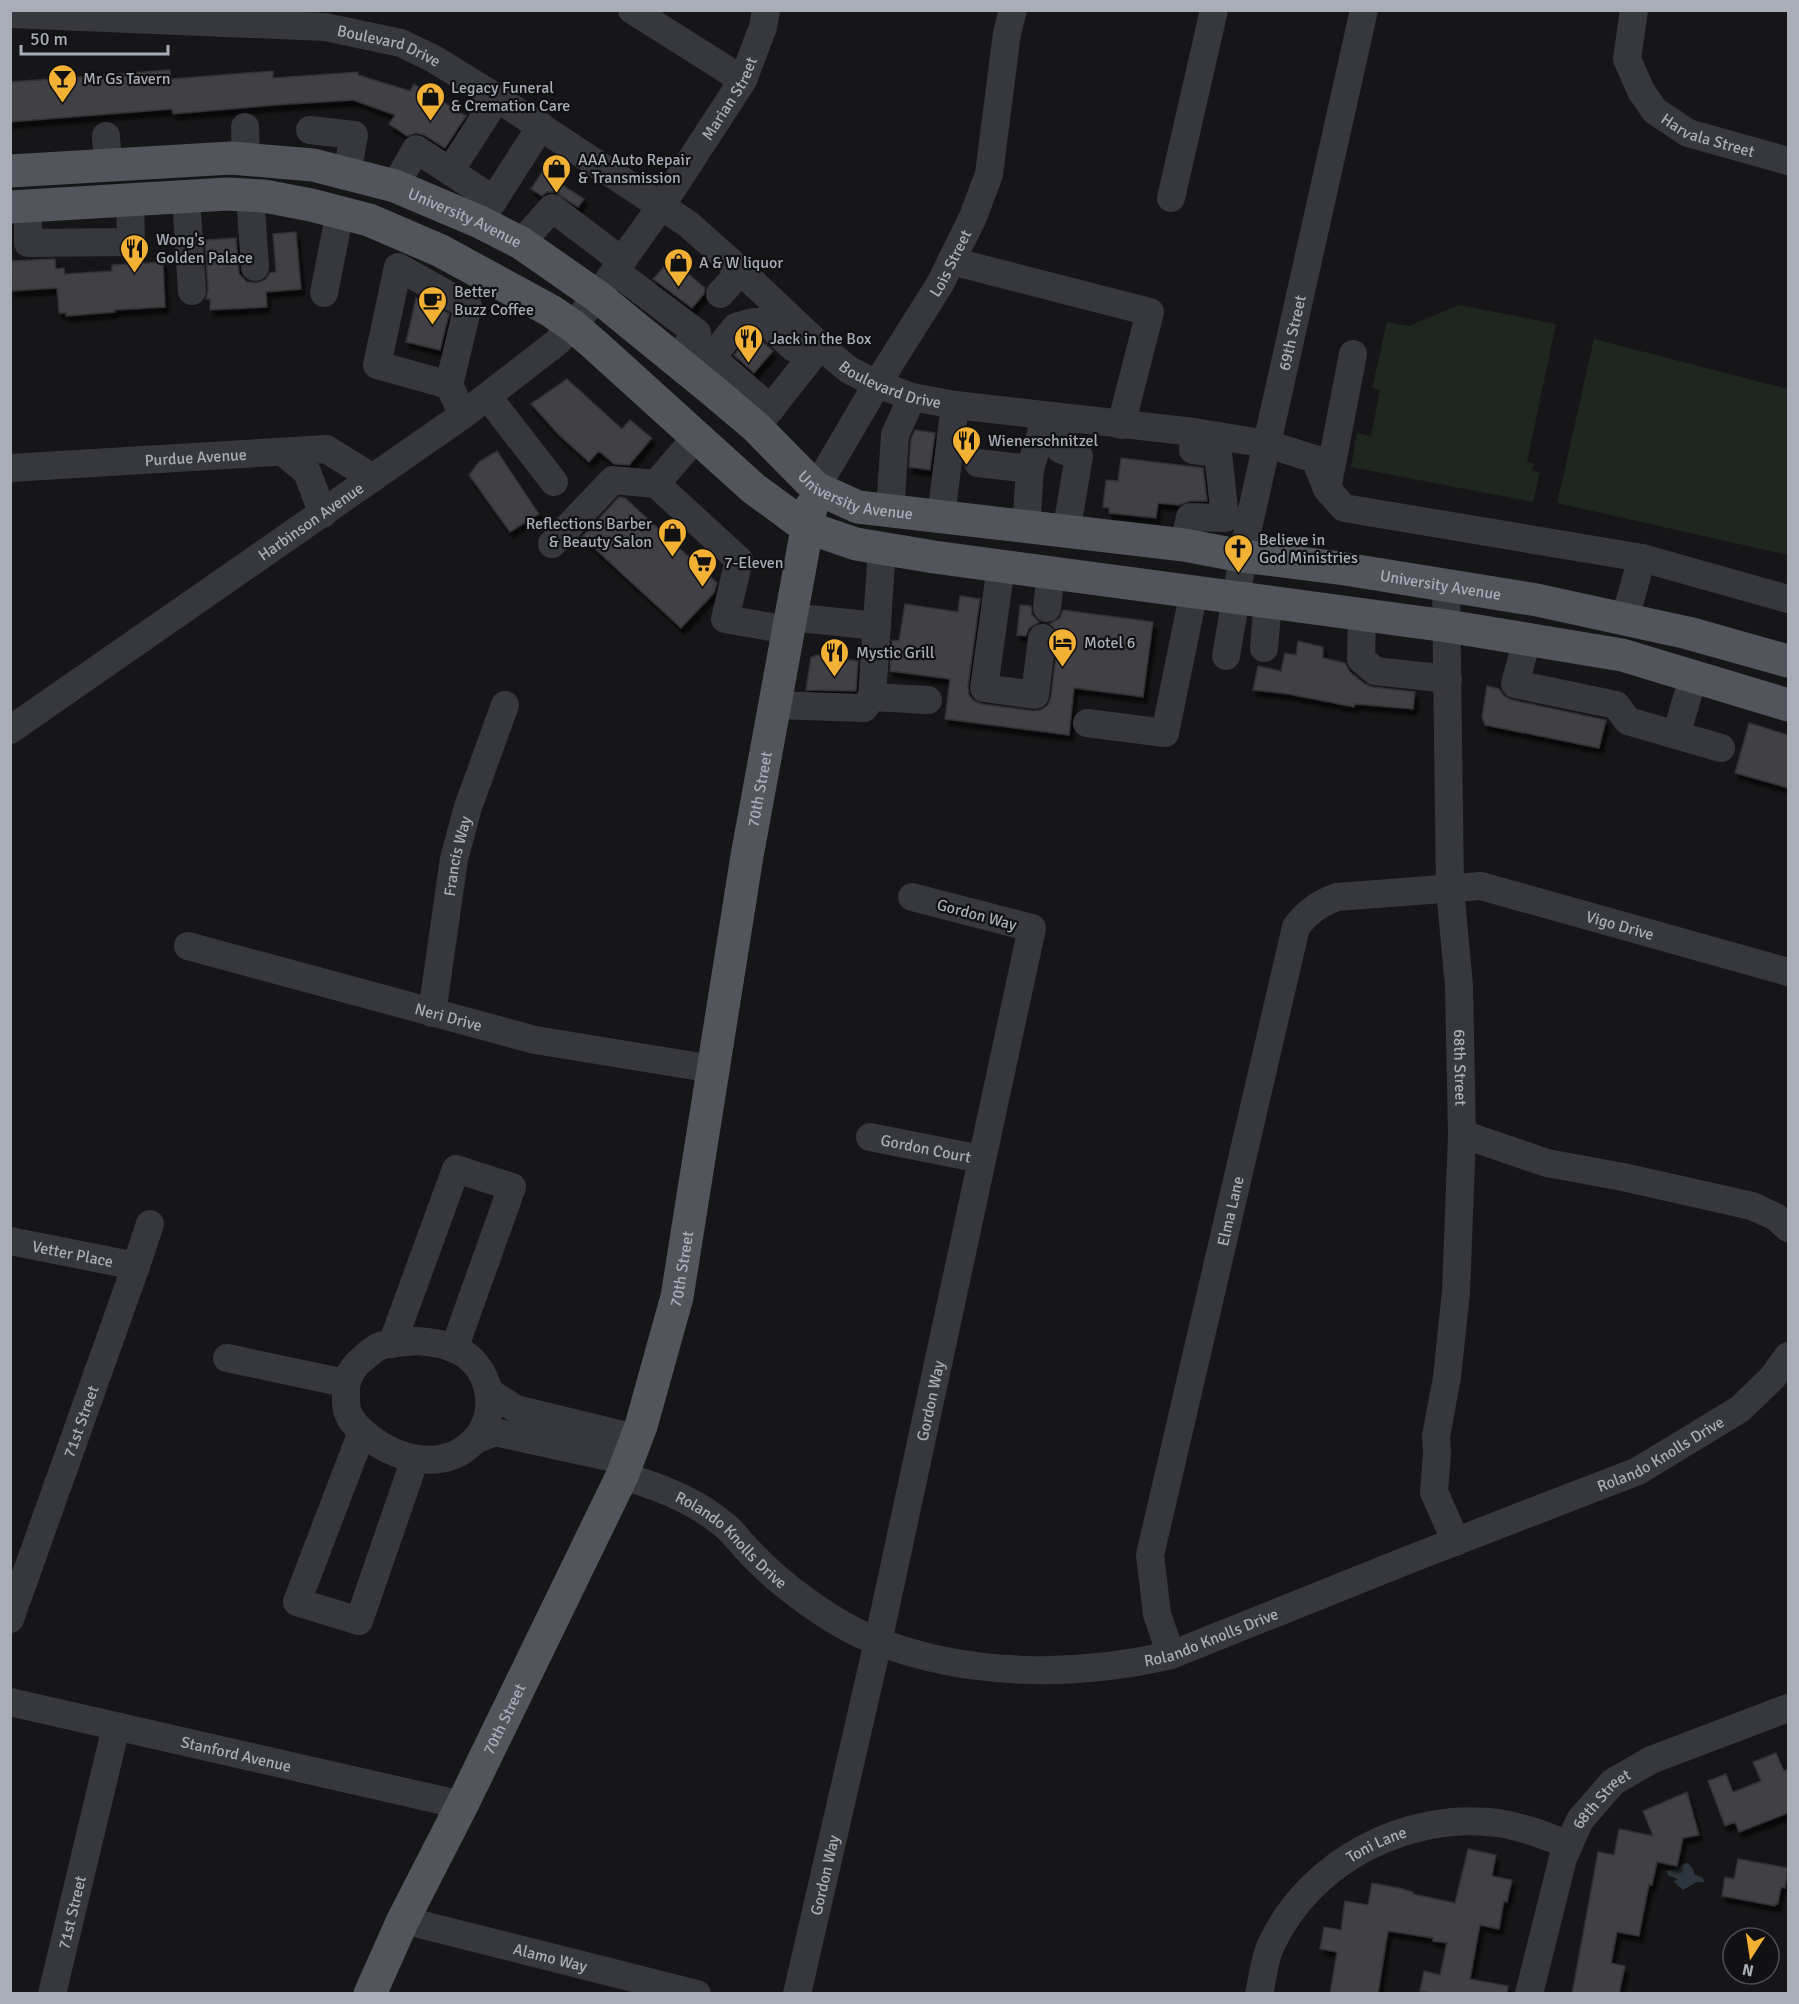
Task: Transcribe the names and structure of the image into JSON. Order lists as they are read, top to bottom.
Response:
{
  "streets": {
    "main road": ["University Avenue", "70th Street"],
    "street": [
      "Boulevard Drive",
      "Marian Street",
      "Harvala Street",
      "Lois Street",
      "69th Street",
      "Purdue Avenue",
      "Harbinson Avenue",
      "Francis Way",
      "Gordon Way",
      "Vigo Drive",
      "Neri Drive",
      "68th Street",
      "Gordon Court",
      "Elma Lane",
      "Vetter Place",
      "71st Street",
      "Rolando Knolls Drive",
      "Stanford Avenue",
      "Toni Lane",
      "Alamo Way"
    ]
  },
  "crossings": [
    ["Boulevard Drive", "Marian Street"],
    ["Boulevard Drive", "Lois Street"],
    ["Boulevard Drive", "69th Street"],
    ["Marian Street", "University Avenue"],
    ["Marian Street", "Harbinson Avenue"],
    ["University Avenue", "Lois Street"],
    ["University Avenue", "69th Street"],
    ["University Avenue", "Harbinson Avenue"],
    ["University Avenue", "70th Street"],
    ["University Avenue", "68th Street"],
    ["Lois Street", "70th Street"],
    ["Purdue Avenue", "Harbinson Avenue"],
    ["70th Street", "Neri Drive"],
    ["70th Street", "Rolando Knolls Drive"],
    ["70th Street", "Stanford Avenue"],
    ["70th Street", "Alamo Way"],
    ["Francis Way", "Neri Drive"],
    ["Gordon Way", "Gordon Court"],
    ["Gordon Way", "Rolando Knolls Drive"],
    ["Vigo Drive", "68th Street"],
    ["Vigo Drive", "Elma Lane"],
    ["68th Street", "Elma Lane"],
    ["68th Street", "Rolando Knolls Drive"],
    ["68th Street", "Toni Lane"],
    ["Elma Lane", "Rolando Knolls Drive"],
    ["Vetter Place", "71st Street"],
    ["71st Street", "Stanford Avenue"]
  ],
  "places": {
    "bar": ["Mr Gs Tavern"],
    "shop": [
      "Legacy Funeral & Cremation Care",
      "AAA Auto Repair & Transmission",
      "A & W liquor",
      "Reflections Barber & Beauty Salon"
    ],
    "restaurant": [
      "Wong's Golden Palace",
      "Jack in the Box",
      "Wienerschnitzel",
      "Mystic Grill"
    ],
    "cafe": ["Better Buzz Coffee"],
    "church": ["Believe in God Ministries"],
    "supermarket": ["7-Eleven"],
    "hotel": ["Motel 6"]
  },
  "scale_bar": "50 m",
  "north": "bottom"
}
